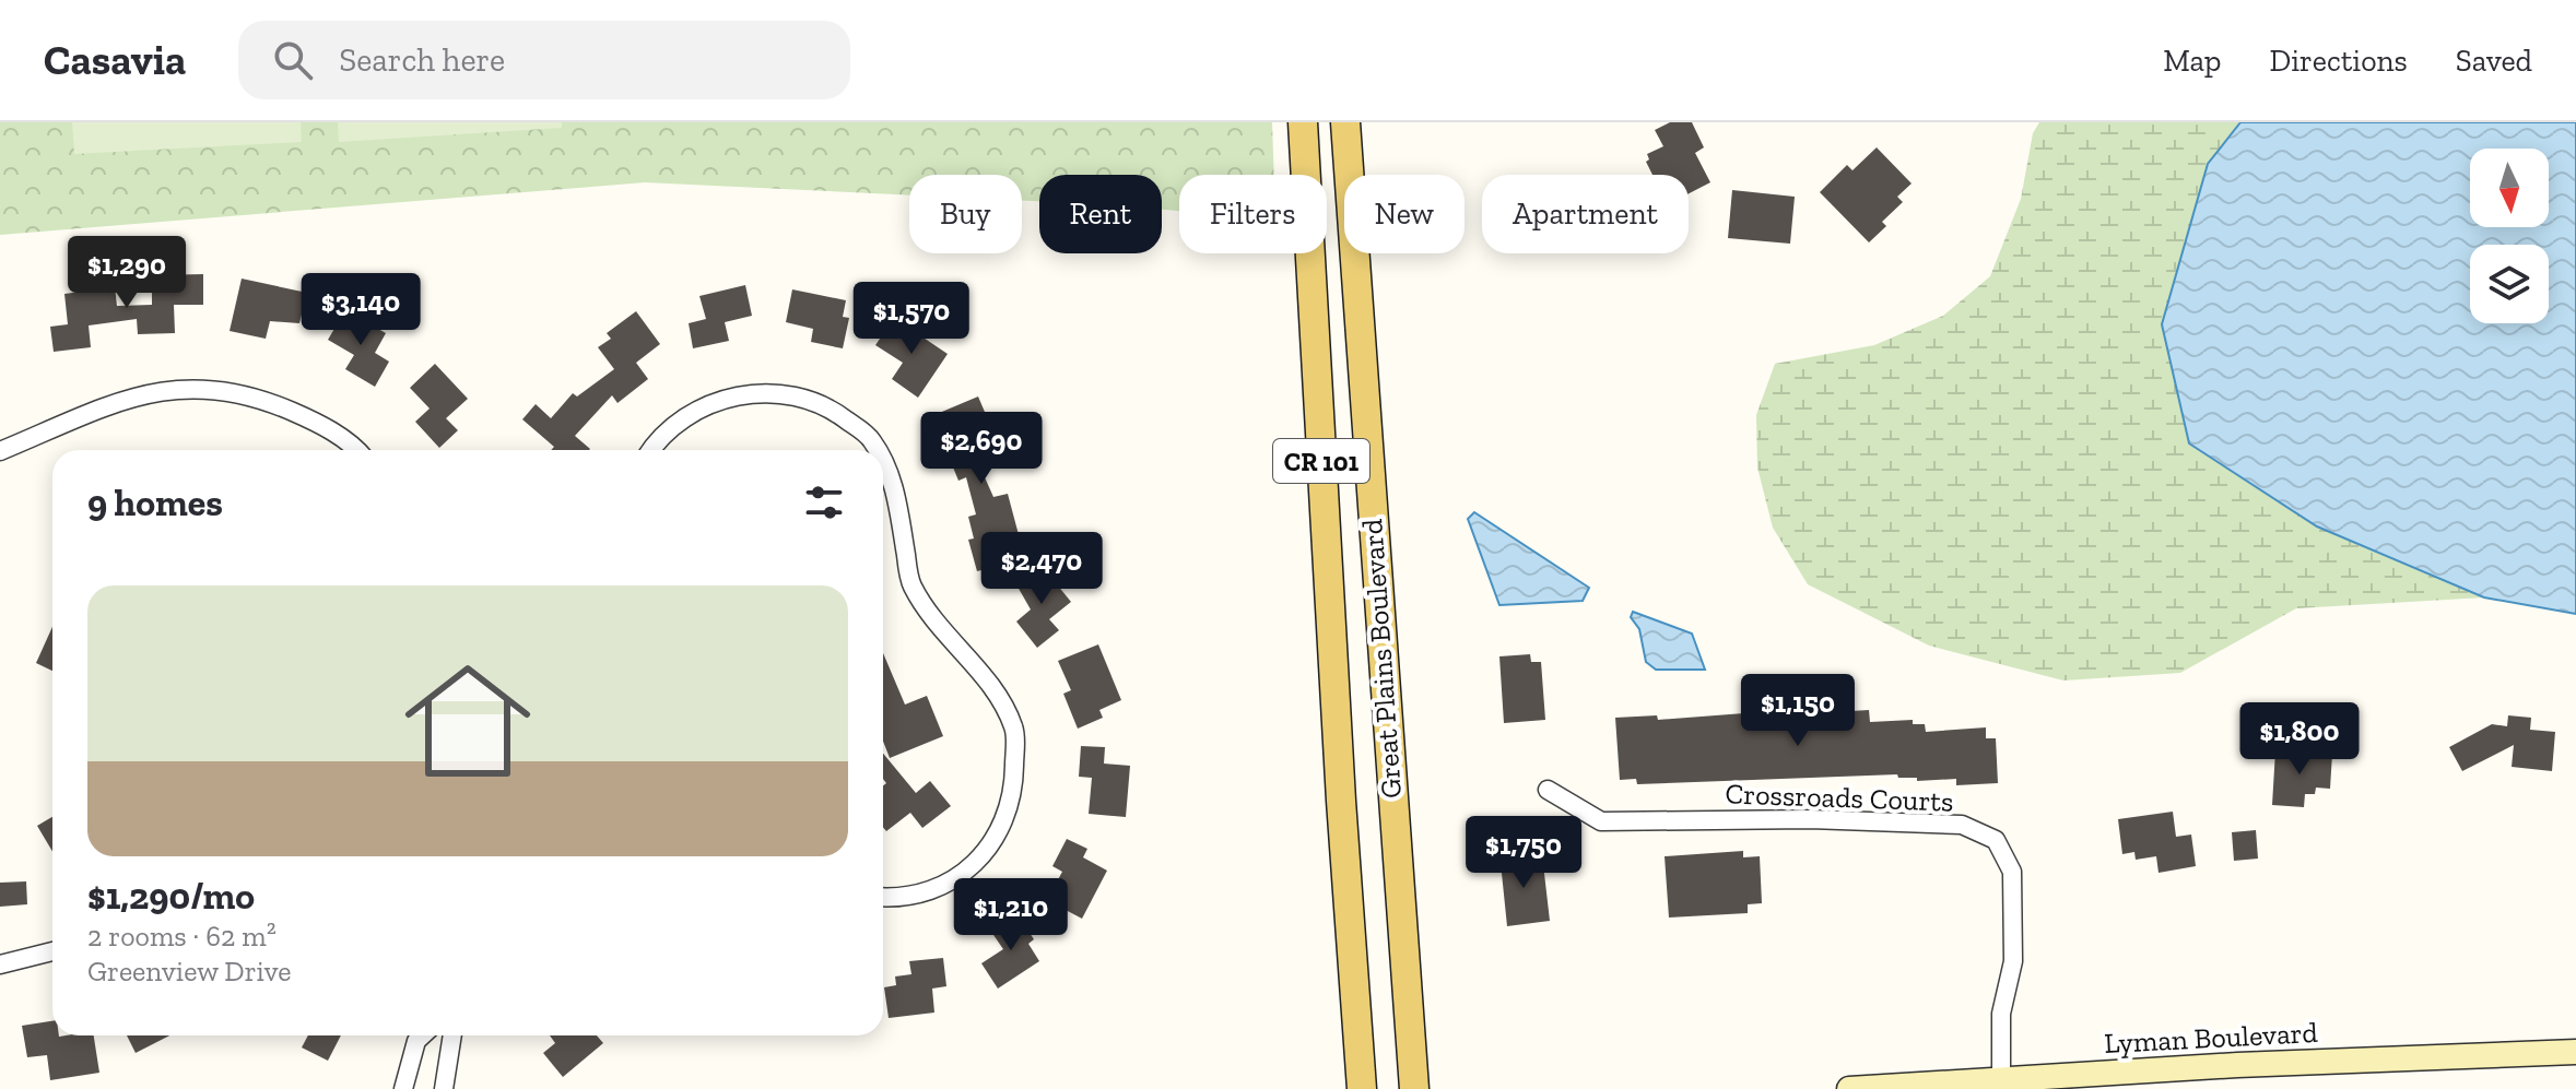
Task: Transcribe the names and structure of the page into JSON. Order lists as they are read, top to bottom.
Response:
{
  "streets": {
    "main road": ["CR 101", "Great Plains Boulevard", "Lyman Boulevard"],
    "street": ["Crossroads Courts"]
  },
  "crossings": [
    ["Crossroads Courts", "Lyman Boulevard"]
  ],
  "north": "bottom",
  "page": {
    "header": "Casavia",
    "search": "Search here",
    "nav": ["Map", "Directions", "Saved"],
    "chip": [
      "Buy",
      "Rent",
      "Filters",
      "New",
      "Apartment"
    ],
    "price": [
      "$1,290",
      "$3,140",
      "$1,570",
      "$2,690",
      "$2,470",
      "$1,150",
      "$1,800",
      "$1,750",
      "$1,210"
    ],
    "heading": "9 homes",
    "list": [
      {
        "name": "$1,290/mo",
        "note": "2 rooms · 62 m² · Greenview Drive"
      }
    ]
  }
}
